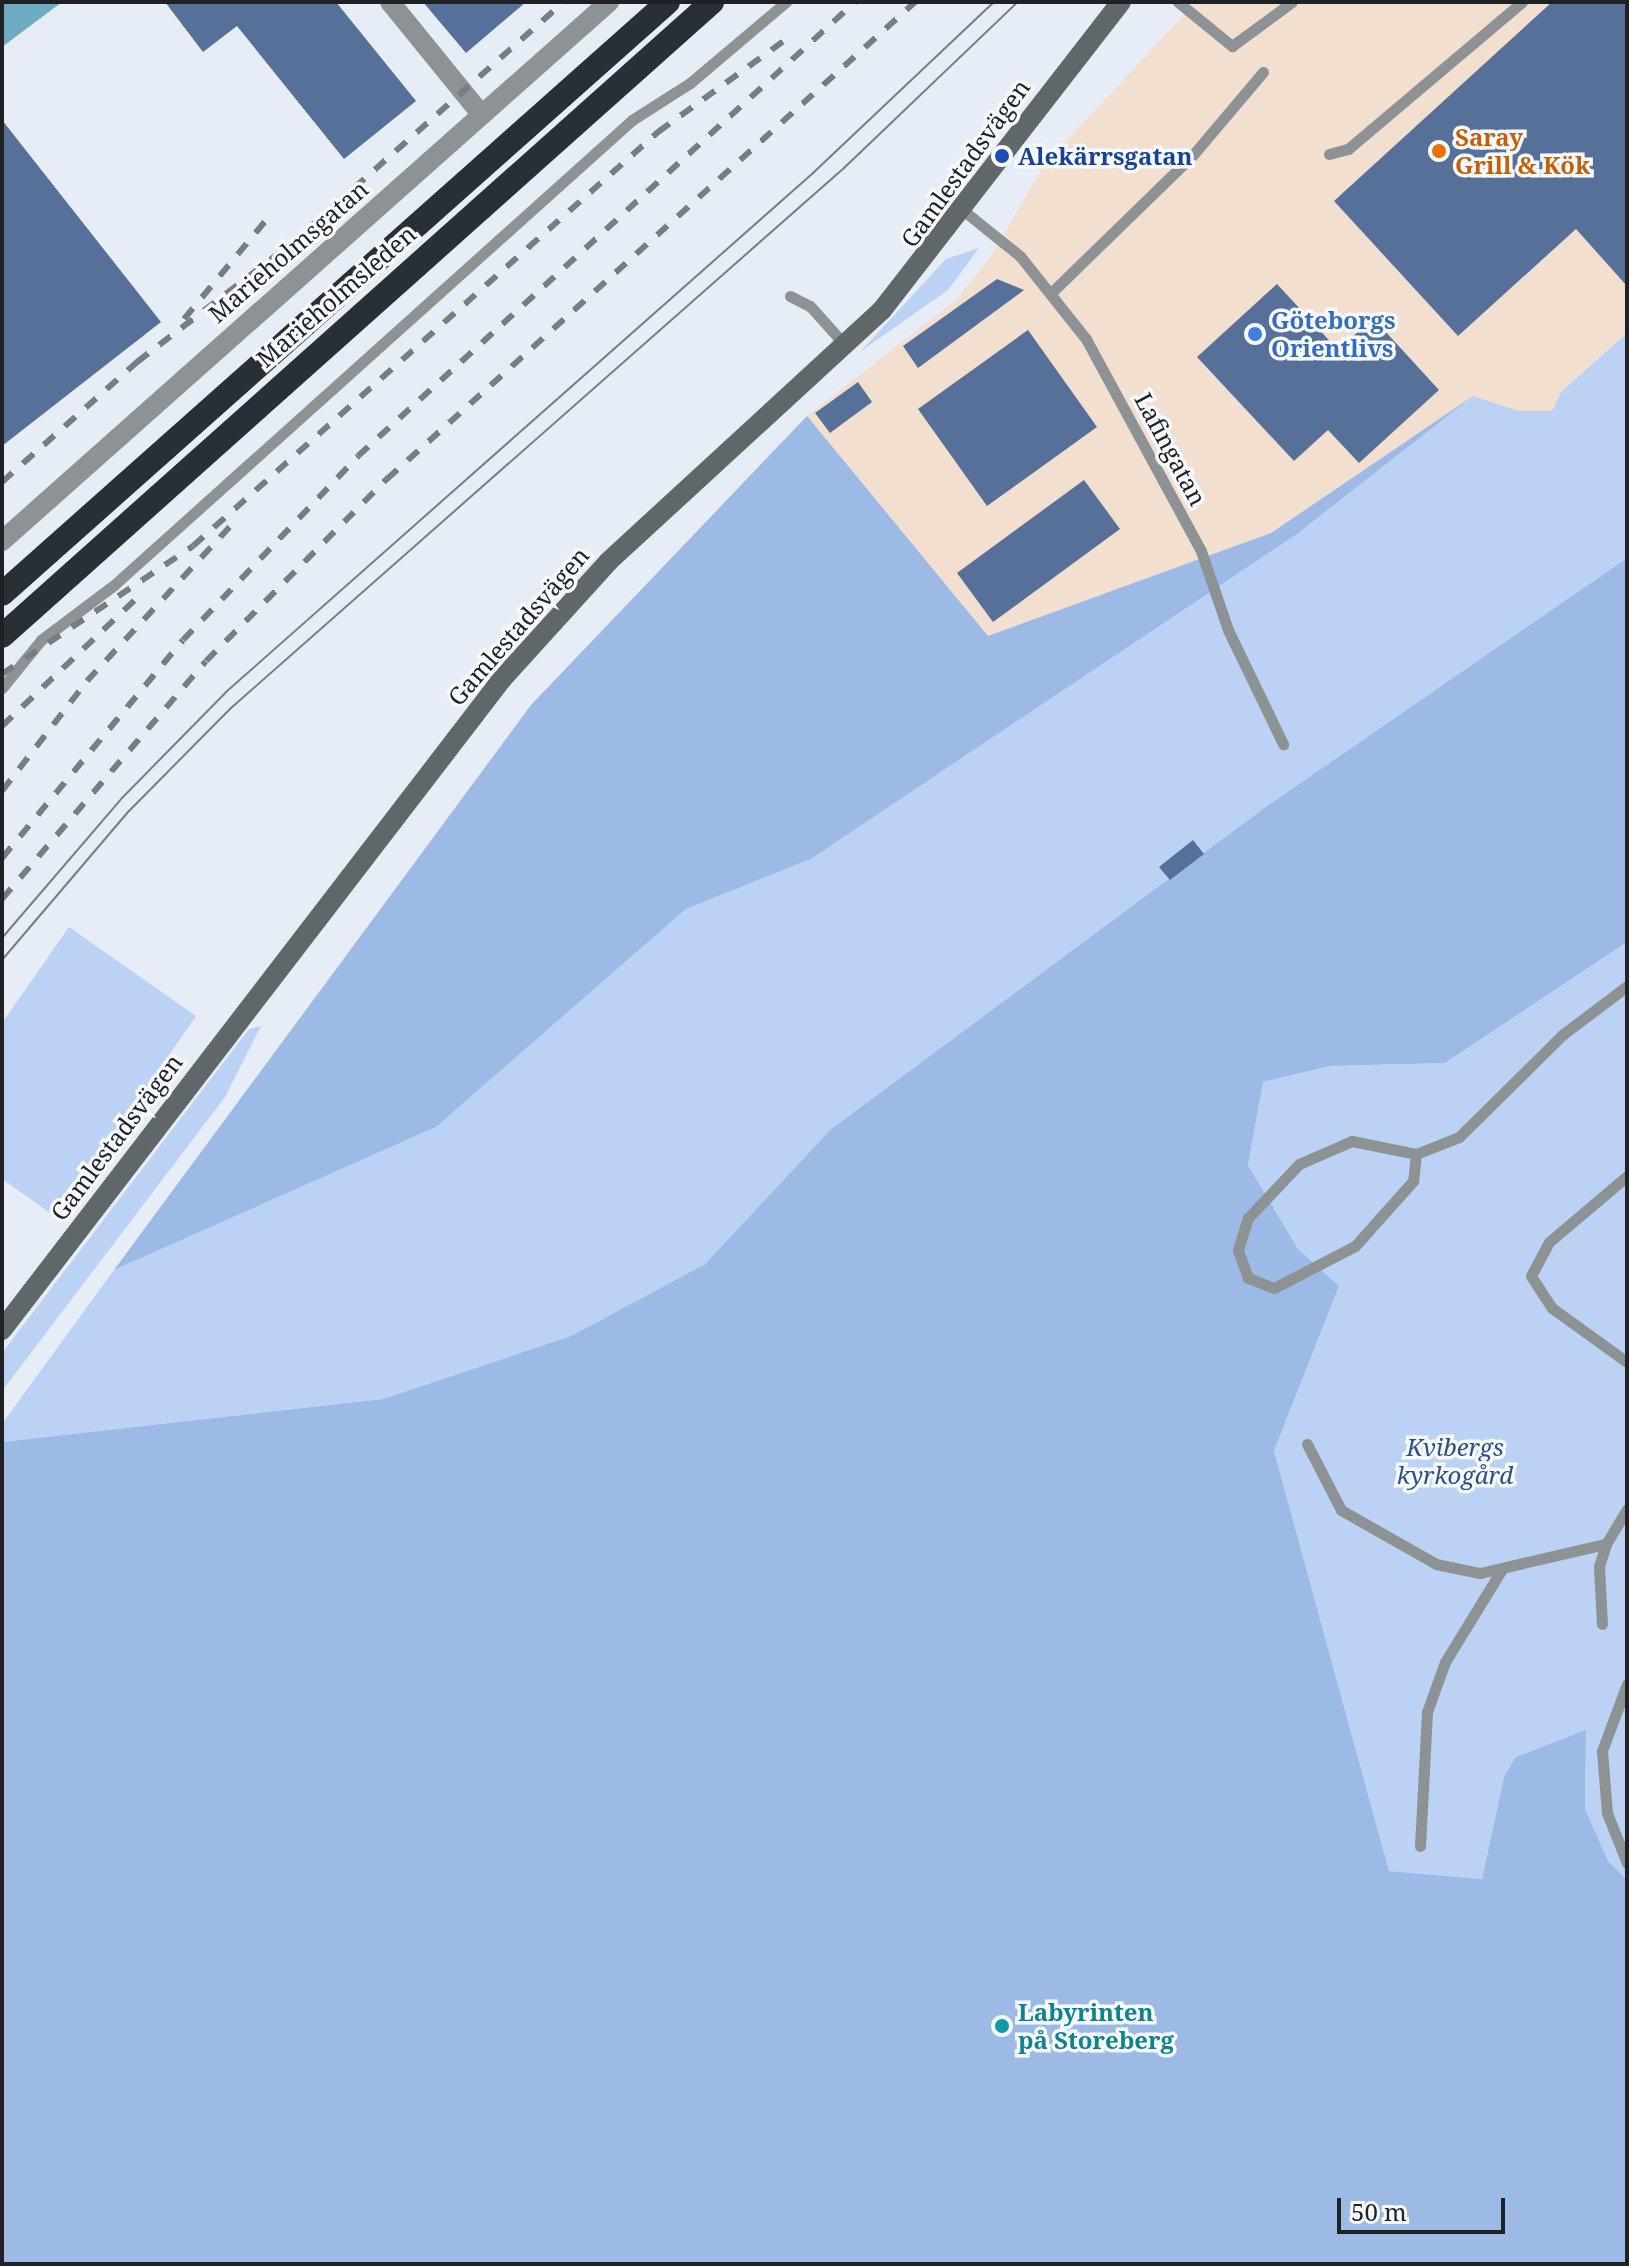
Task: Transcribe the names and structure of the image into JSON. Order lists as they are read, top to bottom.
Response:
{
  "streets": {
    "highway": ["Marieholmsleden"],
    "street": ["Gamlestadsvägen", "Marieholmsgatan"],
    "lane": ["Lafingatan"]
  },
  "crossings": [
    ["Gamlestadsvägen", "Lafingatan"]
  ],
  "parks": ["Kvibergs kyrkogård"],
  "places": [
    "Saray Grill & Kök",
    "Alekärrsgatan",
    "Göteborgs Orientlivs",
    "Labyrinten på Storeberg"
  ],
  "scale_bar": "50 m"
}
